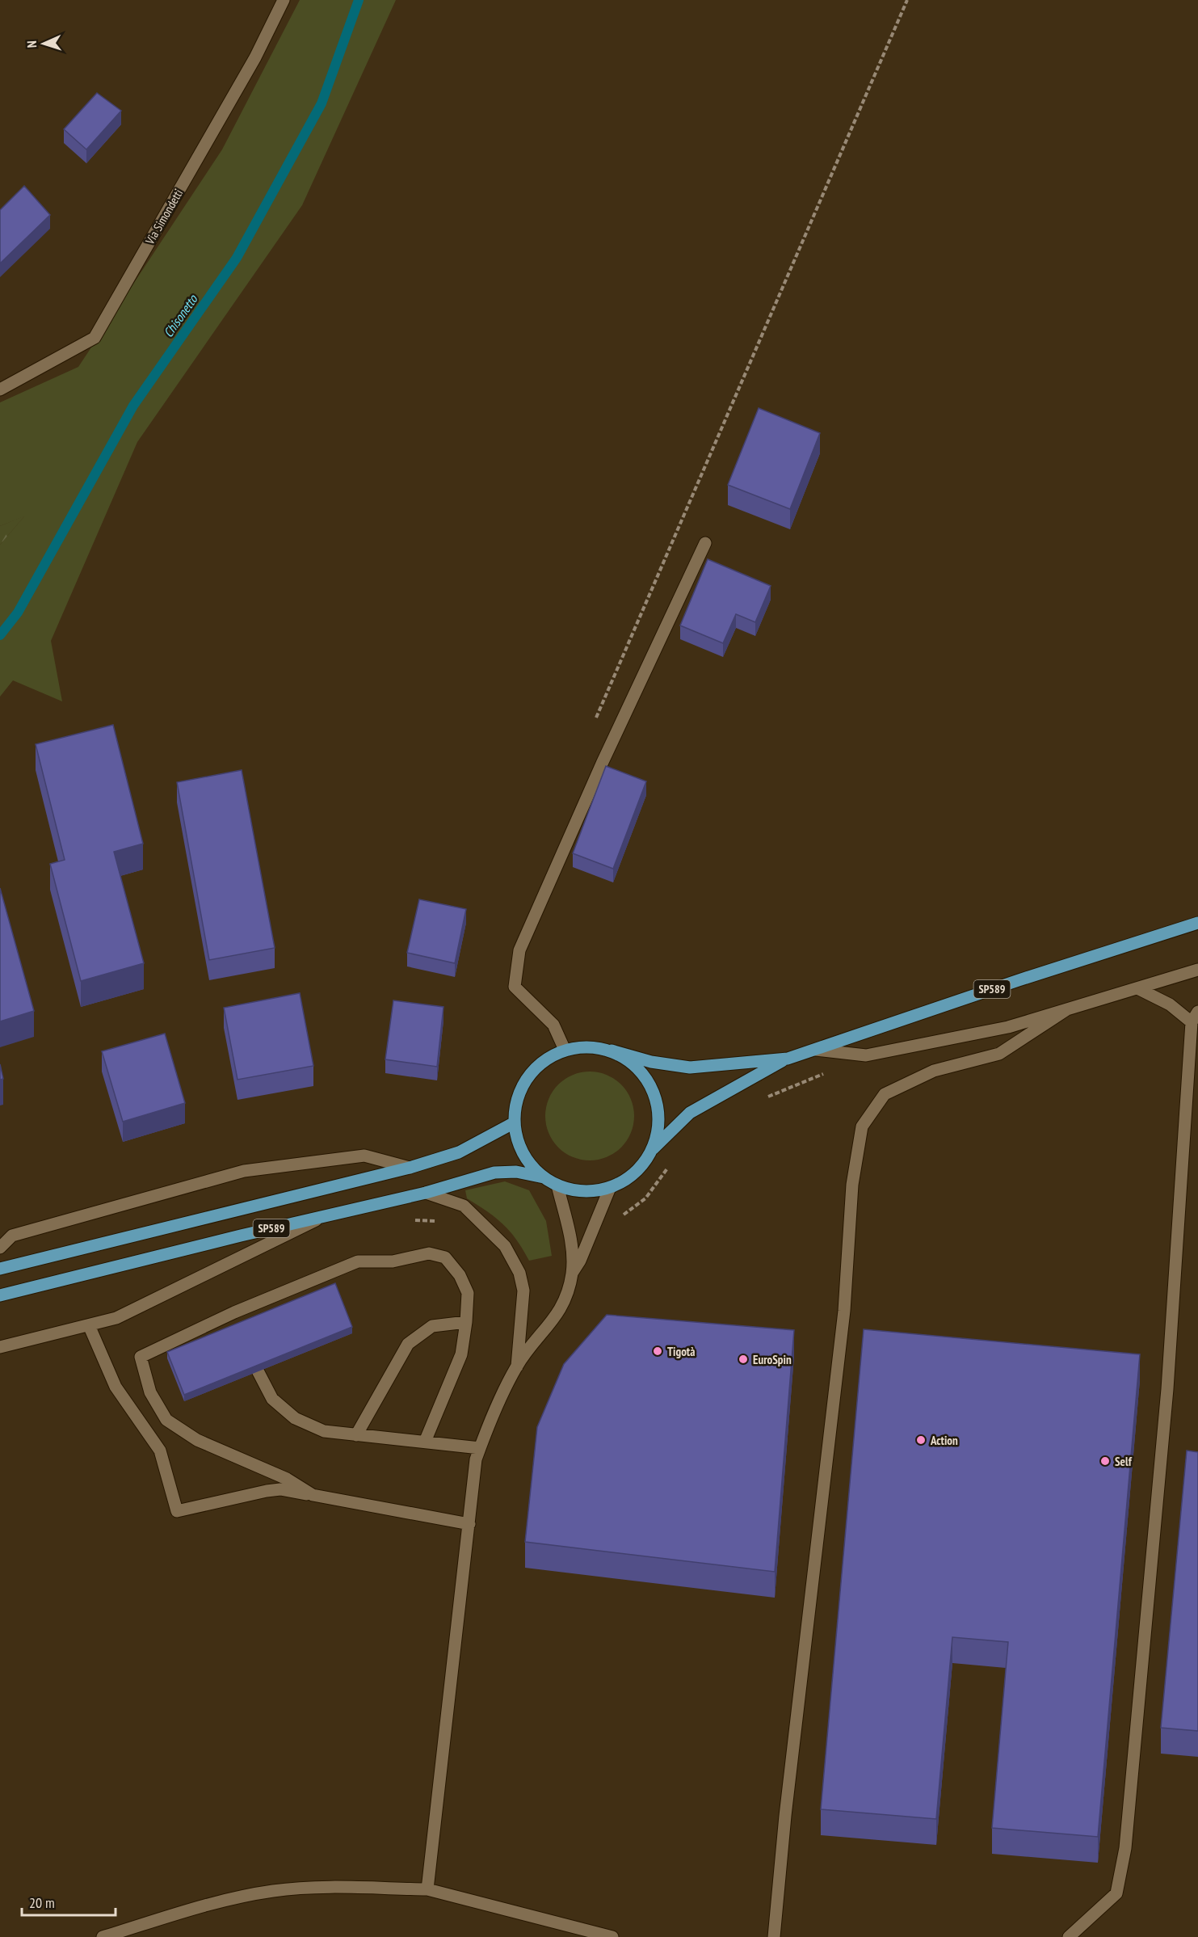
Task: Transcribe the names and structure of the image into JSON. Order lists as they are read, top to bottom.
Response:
{
  "streets": {
    "main road": ["SP589"],
    "street": ["Via Simondetti"]
  },
  "water": ["Chisonetto"],
  "places": [
    "Tigotà",
    "EuroSpin",
    "Action",
    "Self"
  ],
  "scale_bar": "20 m",
  "north": "left"
}
